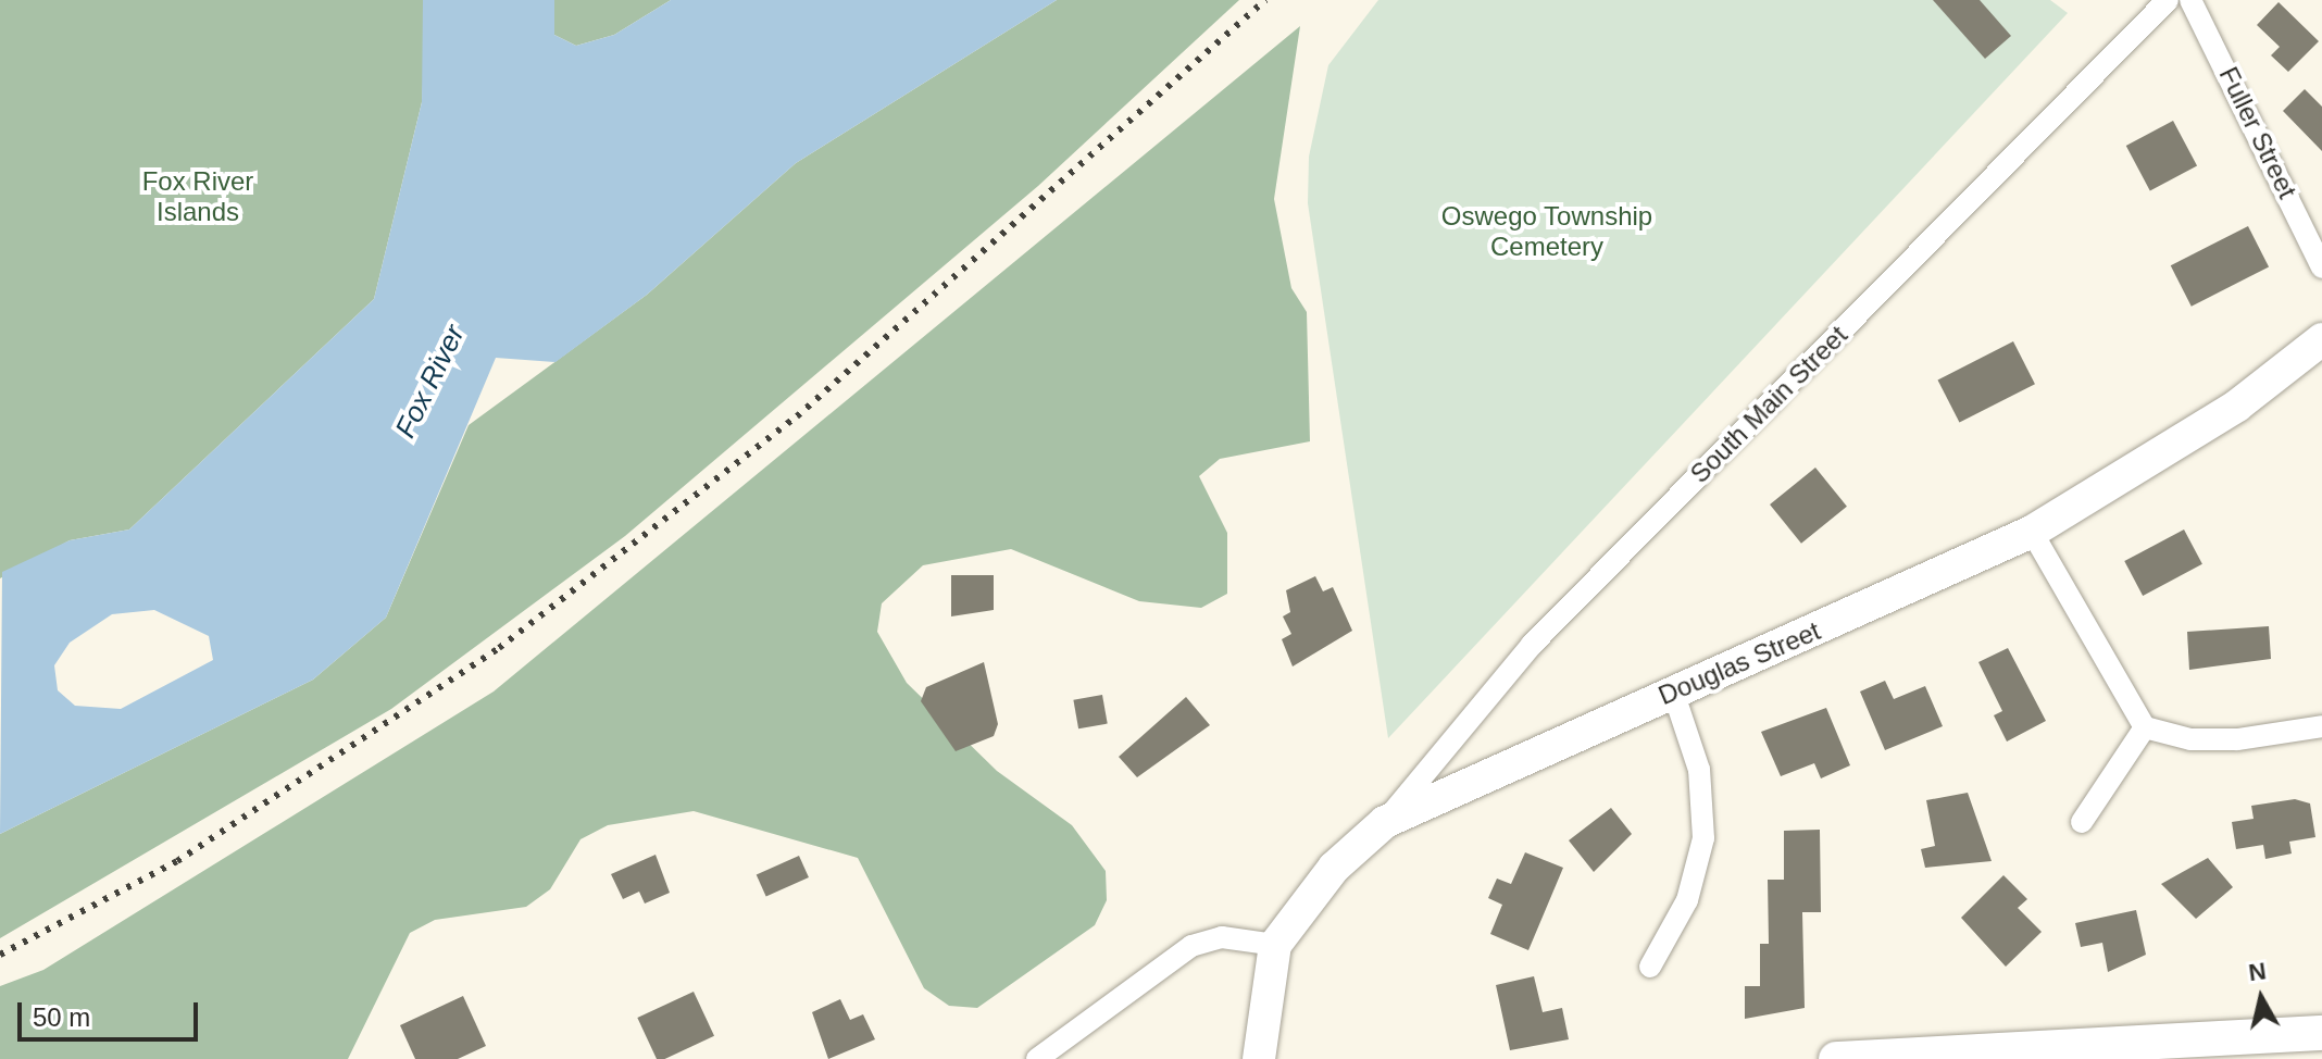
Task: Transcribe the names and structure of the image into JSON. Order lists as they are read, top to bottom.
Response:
{
  "streets": {
    "street": ["Fuller Street", "South Main Street", "Douglas Street"]
  },
  "crossings": [
    ["South Main Street", "Douglas Street"]
  ],
  "water": ["Fox River"],
  "parks": ["Fox River Islands", "Oswego Township Cemetery"],
  "scale_bar": "50 m",
  "north": "top"
}
